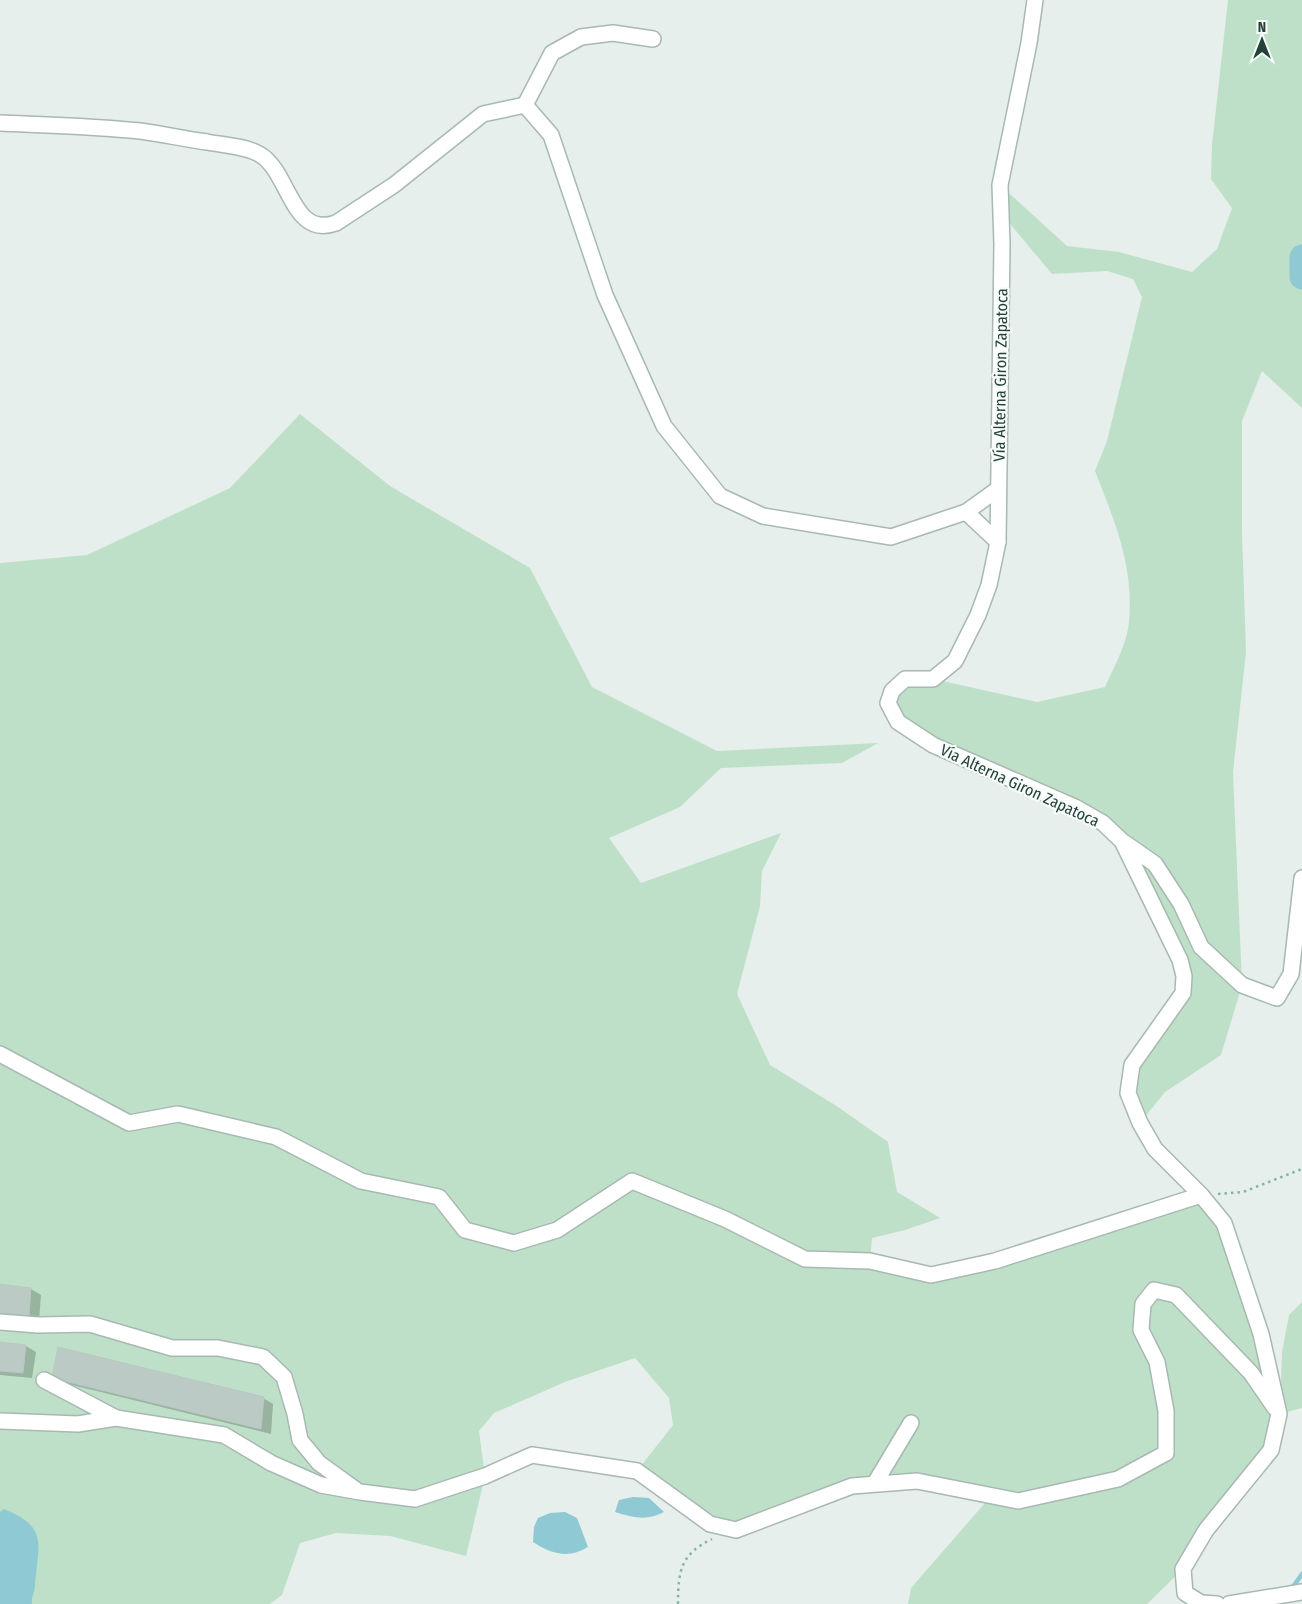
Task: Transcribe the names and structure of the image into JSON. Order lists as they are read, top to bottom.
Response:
{
  "streets": {
    "street": ["Vía Alterna Giron Zapatoca"]
  },
  "north": "top"
}
